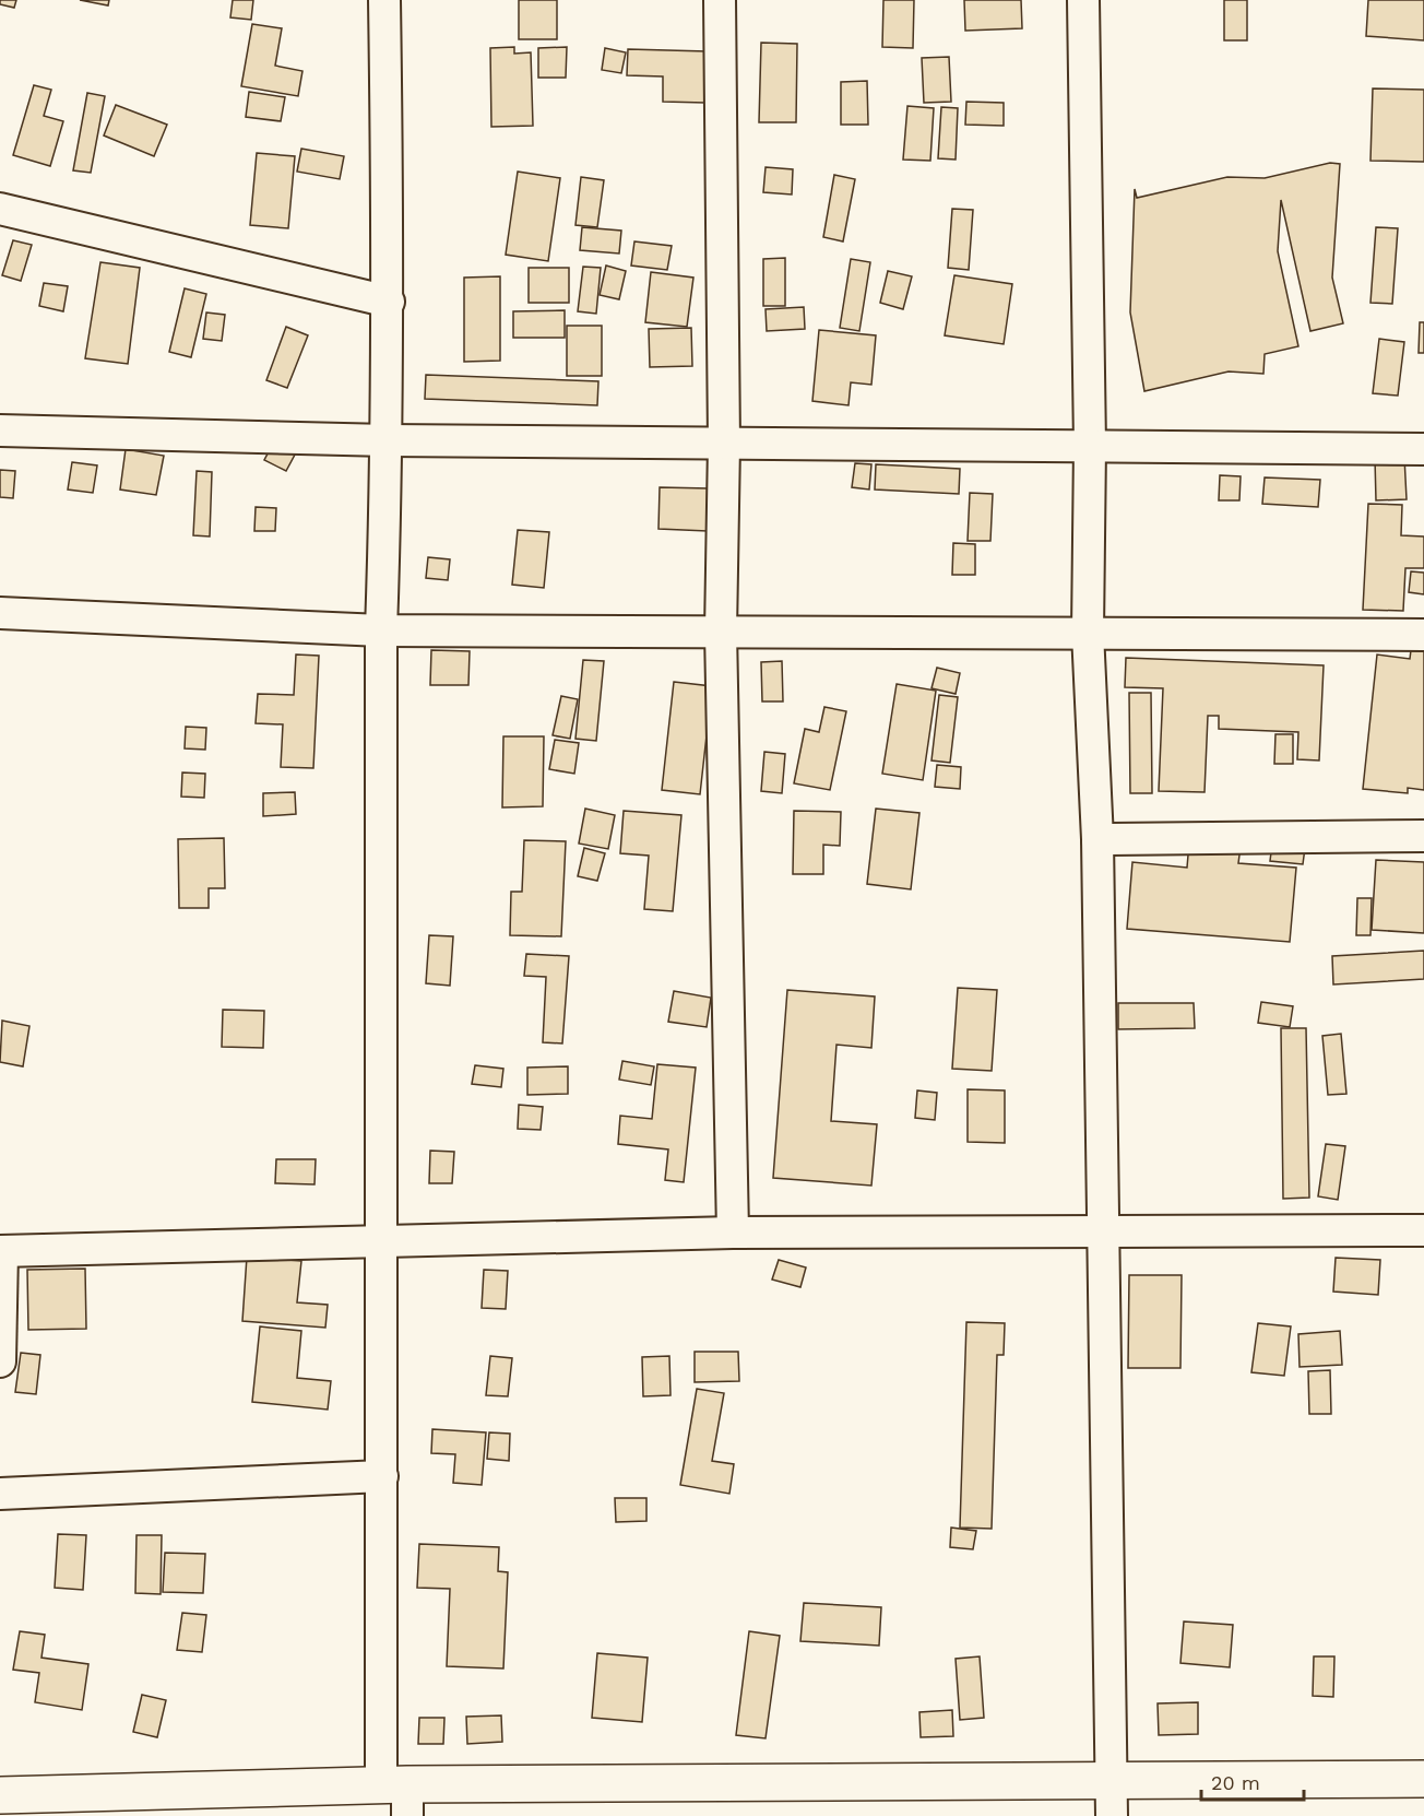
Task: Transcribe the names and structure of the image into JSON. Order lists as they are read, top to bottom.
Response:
{
  "scale_bar": "20 m"
}
